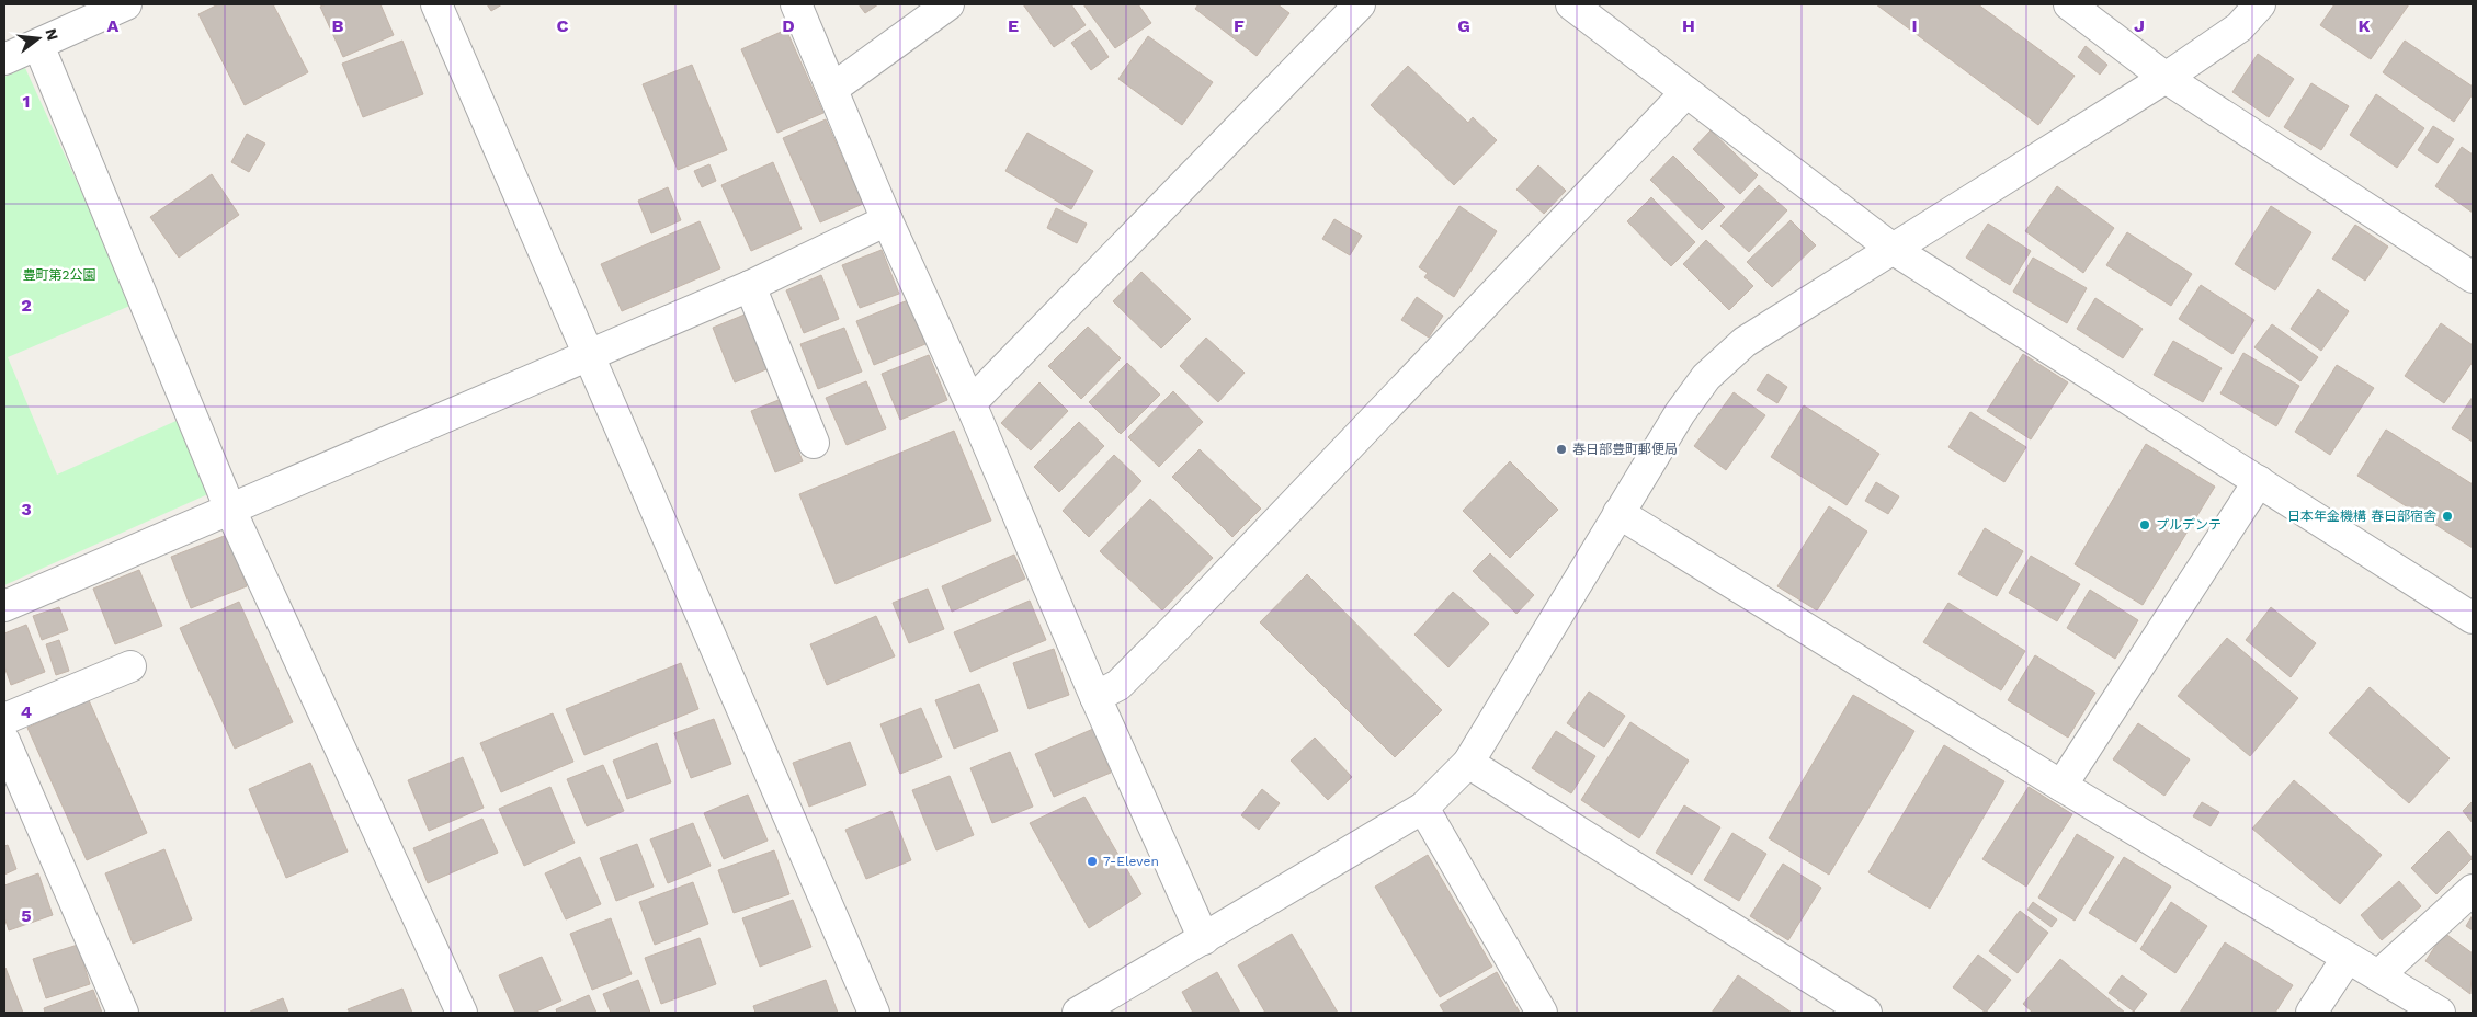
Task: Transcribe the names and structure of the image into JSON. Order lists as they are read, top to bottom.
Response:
{
  "parks": ["豊町第2公園"],
  "places": [
    "春日部豊町郵便局",
    "日本年金機構 春日部宿舎",
    "プルデンテ",
    "7-Eleven"
  ],
  "north": "right",
  "grid": {
    "columns": [
      "A",
      "B",
      "C",
      "D",
      "E",
      "F",
      "G",
      "H",
      "I",
      "J",
      "K"
    ],
    "rows": [
      "1",
      "2",
      "3",
      "4",
      "5"
    ]
  }
}
